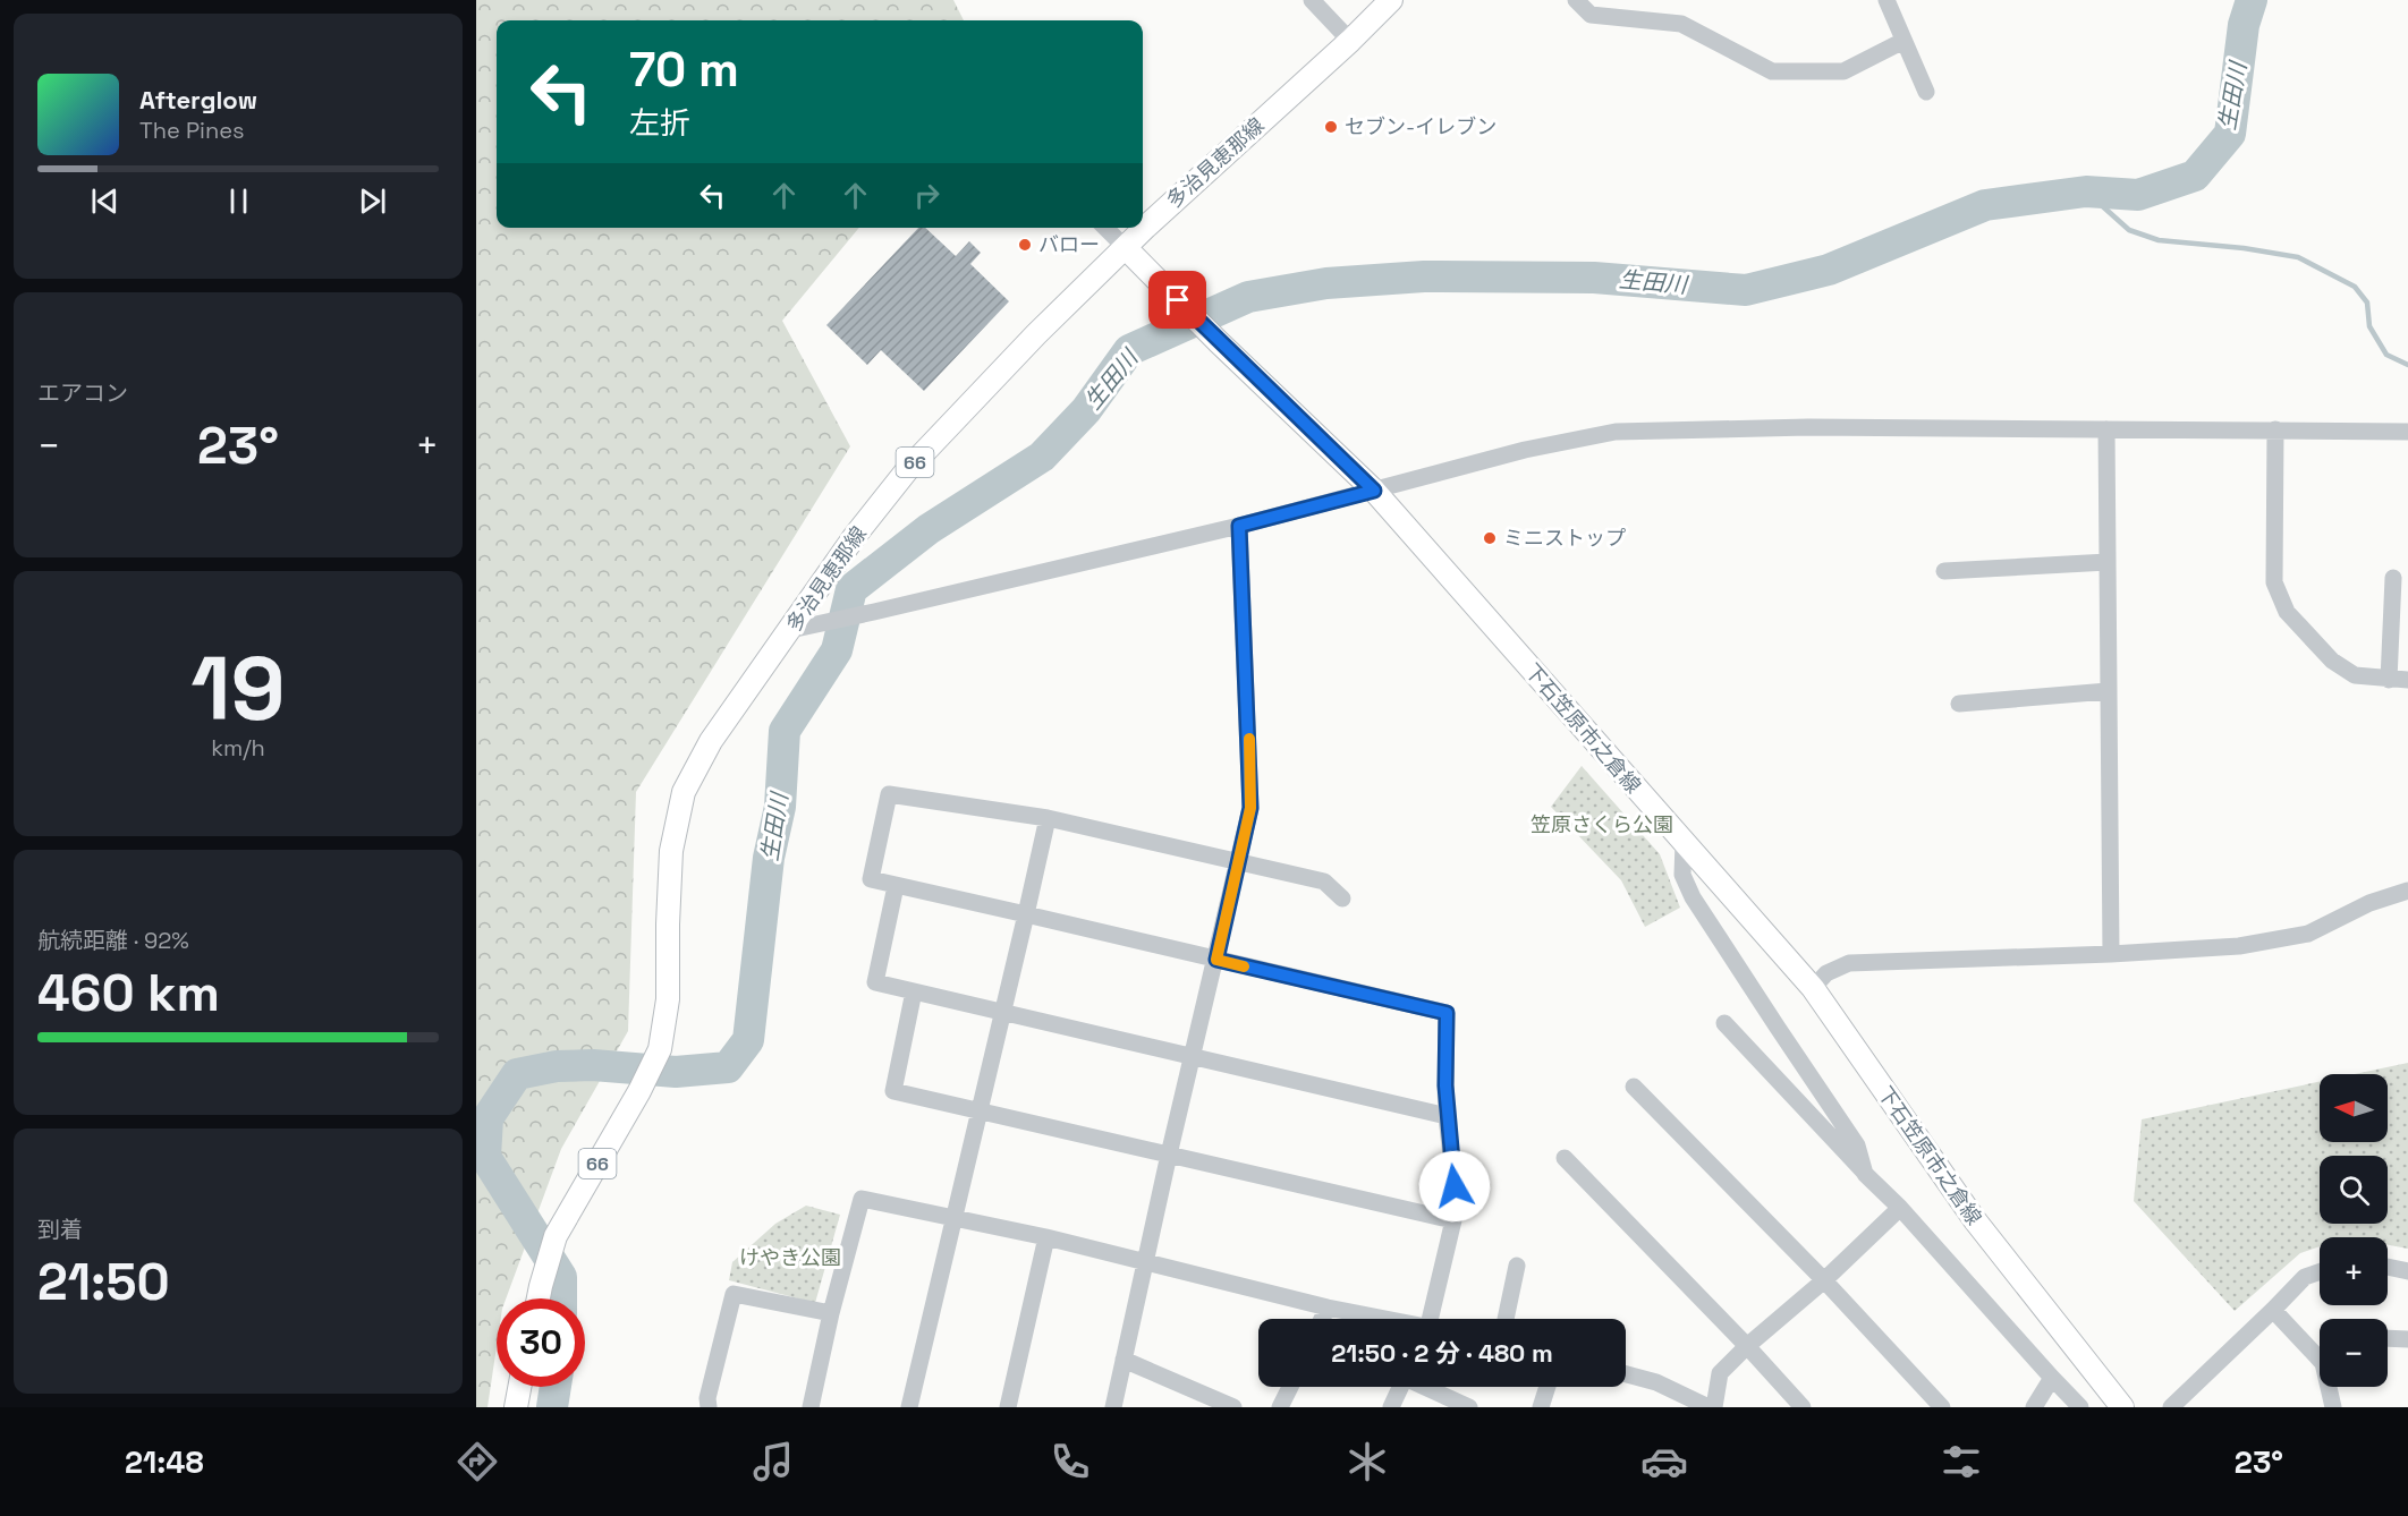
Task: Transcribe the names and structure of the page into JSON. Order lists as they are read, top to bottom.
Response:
{
  "streets": {
    "main road": ["多治見恵那線", "66", "下石笠原市之倉線"]
  },
  "crossings": [
    ["多治見恵那線", "下石笠原市之倉線"]
  ],
  "water": ["生田川"],
  "parks": ["笠原さくら公園", "けやき公園"],
  "places": ["セブン-イレブン", "バロー", "ミニストップ"],
  "north": "left",
  "page": {
    "turn": ["70 m", "左折"],
    "song": ["Afterglow", "The Pines"],
    "tile": [
      "エアコン",
      ["19", "km/h"],
      ["航続距離 · 92%", "460 km"],
      ["到着", "21:50"]
    ],
    "heat": ["−", "23°", "+"],
    "map_buttons": ["+", "−"],
    "limit": "30",
    "trip": "21:50 · 2 分 · 480 m",
    "tabs": ["21:48", "23°"]
  }
}
